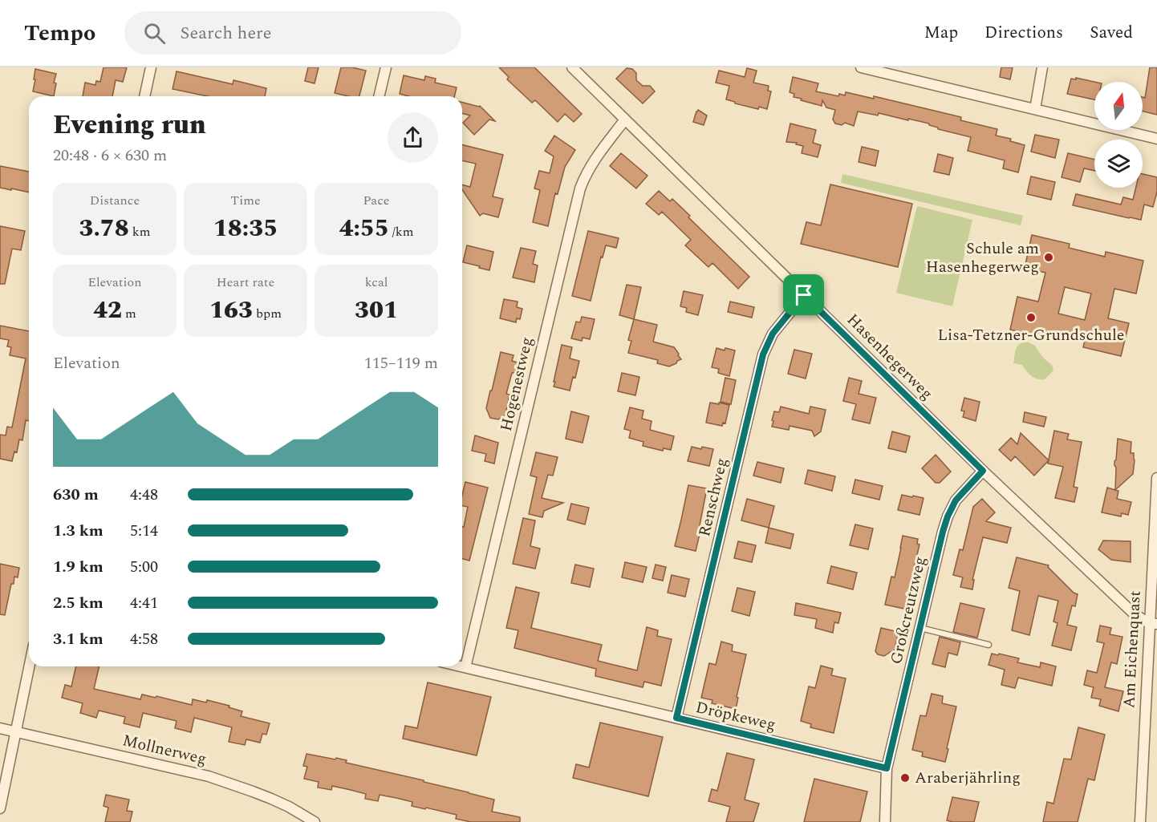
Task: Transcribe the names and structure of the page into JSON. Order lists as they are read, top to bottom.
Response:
{
  "streets": {
    "street": [
      "Hasenhegerweg",
      "Hogenestweg",
      "Renschweg",
      "Großcreutzweg",
      "Am Eichenquast",
      "Dröpkeweg",
      "Mollnerweg"
    ]
  },
  "crossings": [
    ["Hasenhegerweg", "Hogenestweg"],
    ["Hasenhegerweg", "Renschweg"],
    ["Hasenhegerweg", "Großcreutzweg"],
    ["Hasenhegerweg", "Am Eichenquast"],
    ["Hogenestweg", "Dröpkeweg"],
    ["Renschweg", "Dröpkeweg"],
    ["Großcreutzweg", "Dröpkeweg"]
  ],
  "places": ["Schule am Hasenhegerweg", "Lisa-Tetzner-Grundschule", "Araberjährling"],
  "north": "top",
  "page": {
    "header": "Tempo",
    "search": "Search here",
    "nav": ["Map", "Directions", "Saved"],
    "heading": ["Evening run", "20:48 · 6 × 630 m"],
    "stats": [
      ["Distance", "3.78 km"],
      ["Time", "18:35"],
      ["Pace", "4:55 /km"],
      ["Elevation", "42 m"],
      ["Heart rate", "163 bpm"],
      ["kcal", "301"]
    ],
    "chart": ["Elevation", "115–119 m"],
    "list": [
      {
        "name": "630 m",
        "note": "4:48"
      },
      {
        "name": "1.3 km",
        "note": "5:14"
      },
      {
        "name": "1.9 km",
        "note": "5:00"
      },
      {
        "name": "2.5 km",
        "note": "4:41"
      },
      {
        "name": "3.1 km",
        "note": "4:58"
      }
    ]
  }
}
